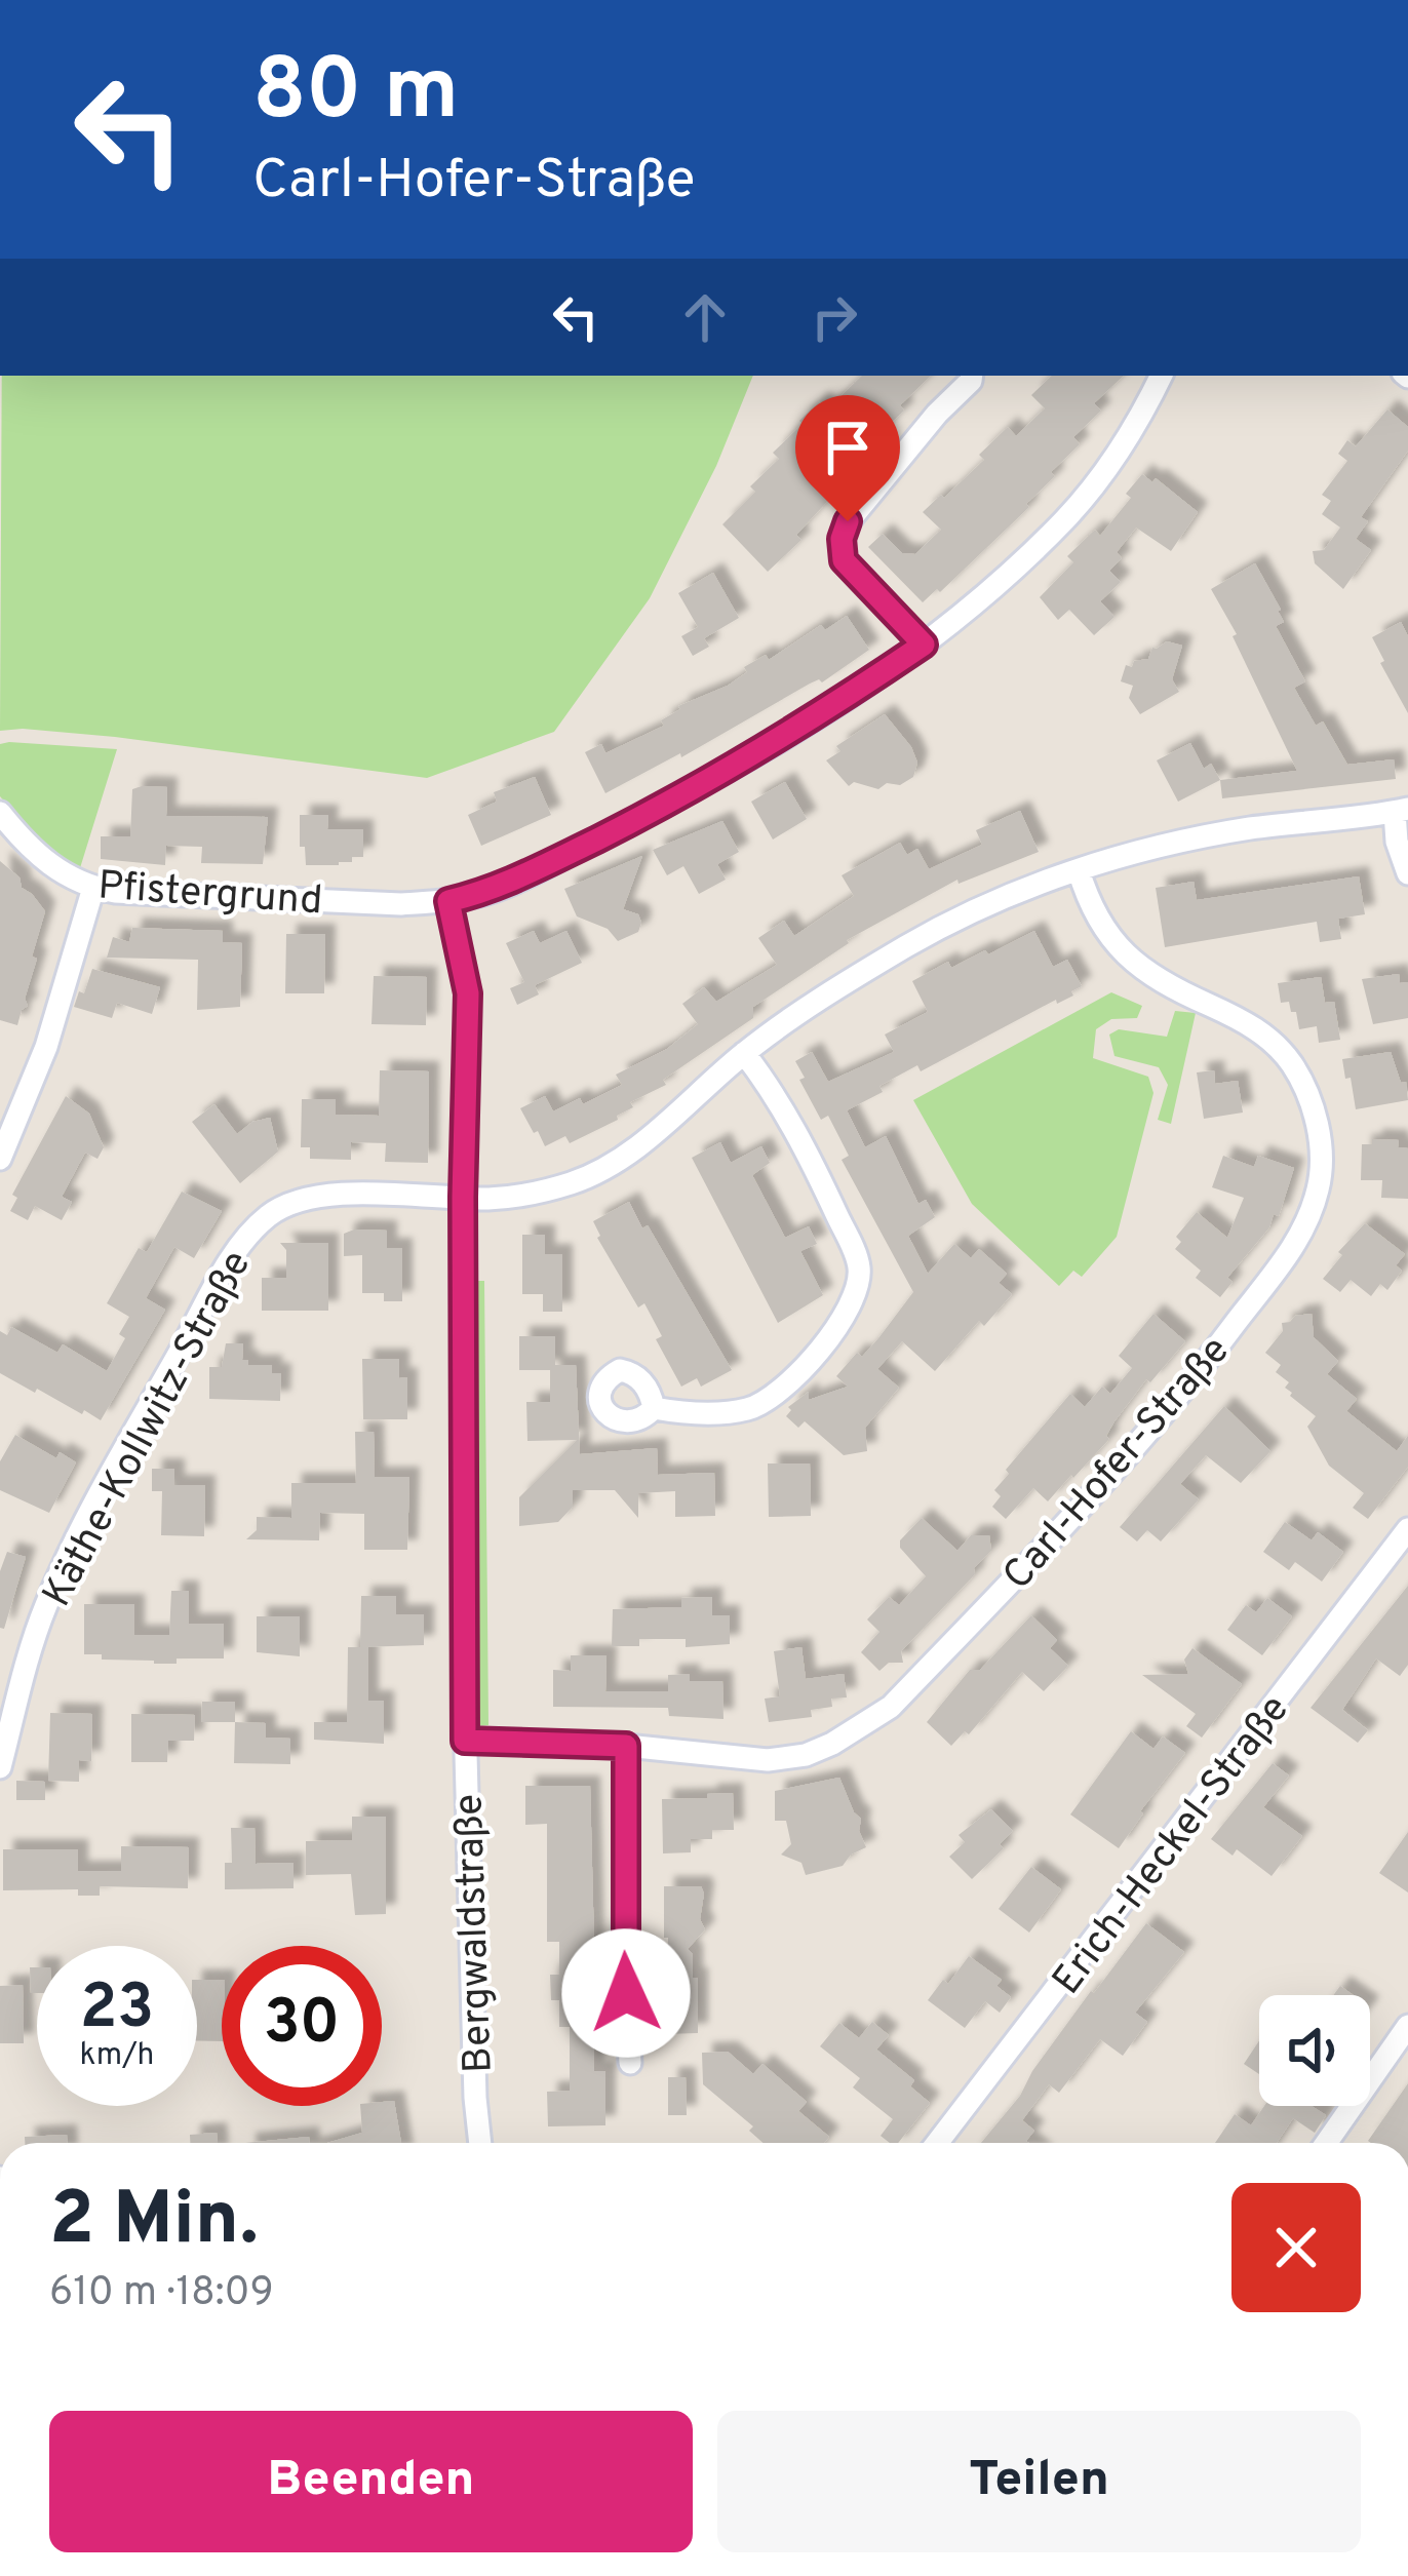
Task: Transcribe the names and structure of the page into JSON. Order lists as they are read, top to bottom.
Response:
{
  "streets": {
    "street": [
      "Pfistergrund",
      "Käthe-Kollwitz-Straße",
      "Carl-Hofer-Straße",
      "Erich-Heckel-Straße",
      "Bergwaldstraße"
    ]
  },
  "crossings": [
    ["Pfistergrund", "Bergwaldstraße"],
    ["Käthe-Kollwitz-Straße", "Carl-Hofer-Straße"],
    ["Käthe-Kollwitz-Straße", "Bergwaldstraße"],
    ["Carl-Hofer-Straße", "Bergwaldstraße"]
  ],
  "page": {
    "turn": ["80 m", "Carl-Hofer-Straße"],
    "speed": "23 km/h",
    "limit": "30",
    "heading": ["2 Min.", "610 m · 18:09"],
    "buttons": ["Beenden", "Teilen"]
  }
}
